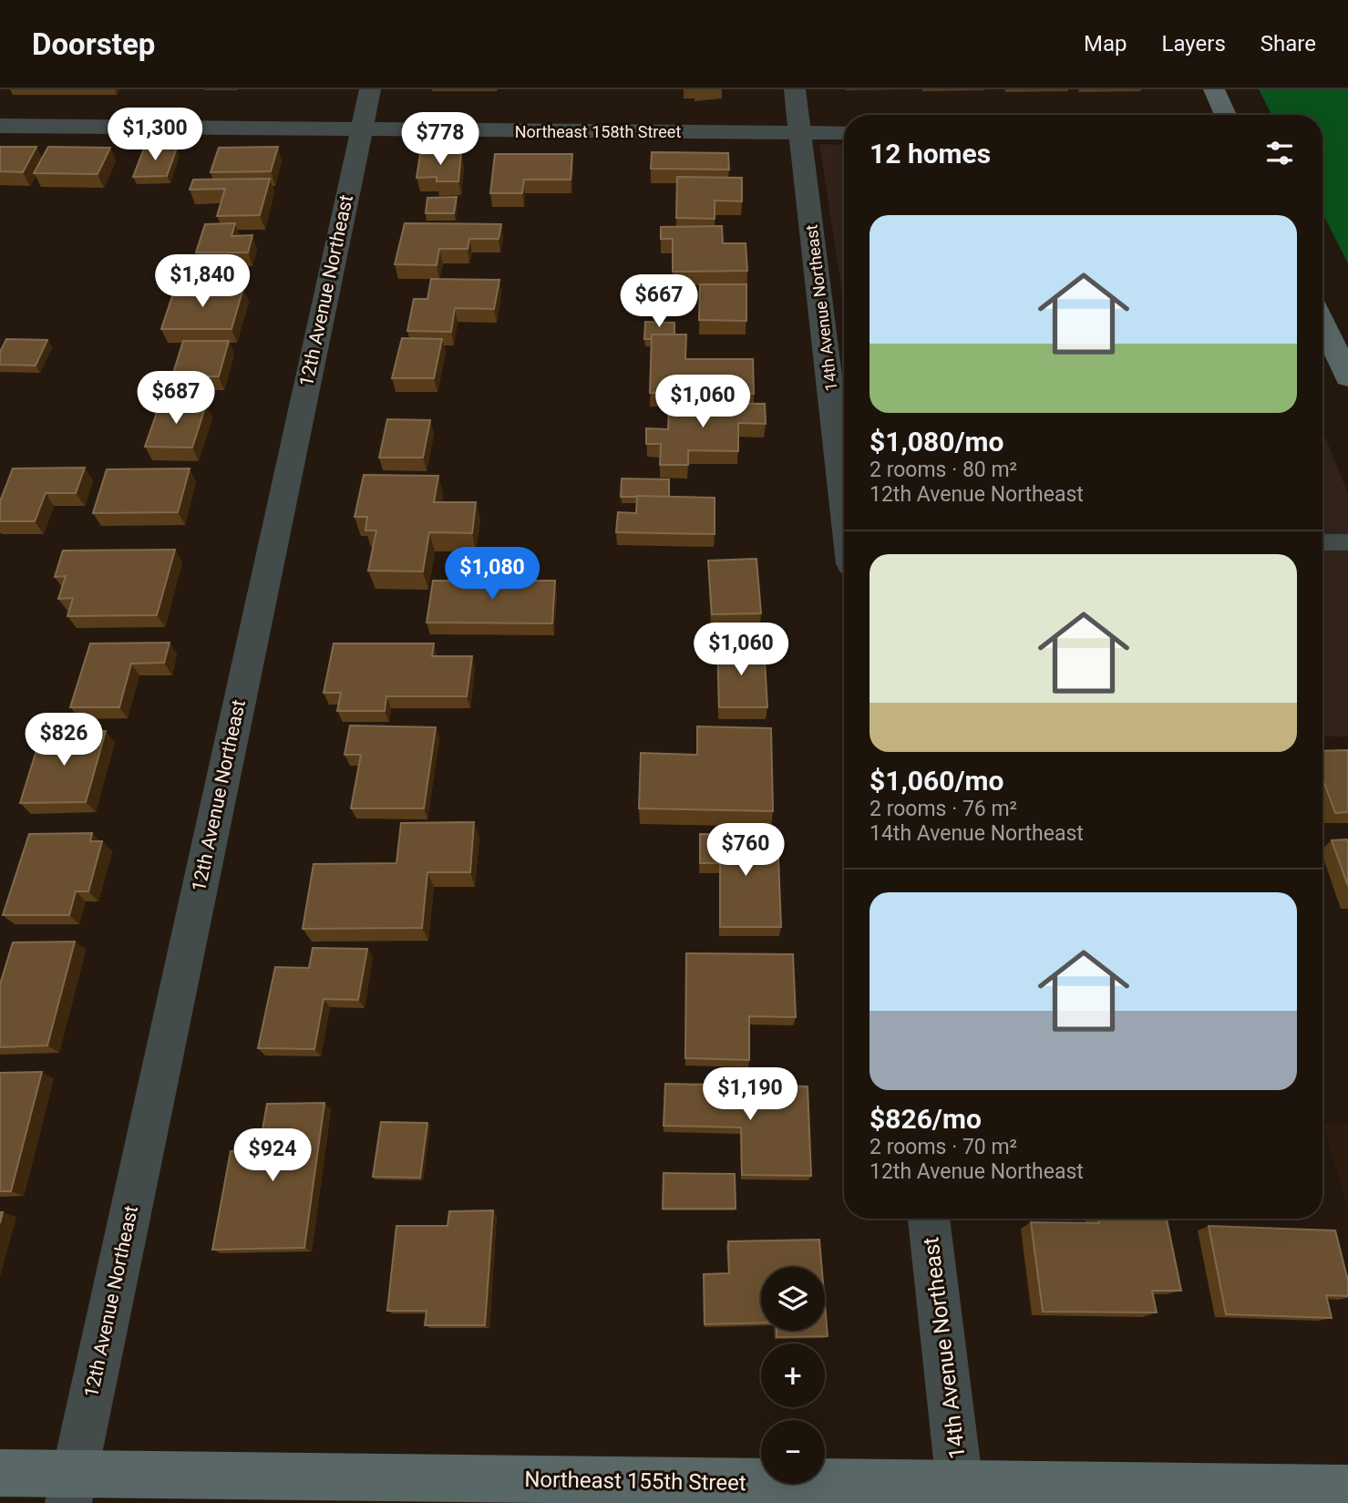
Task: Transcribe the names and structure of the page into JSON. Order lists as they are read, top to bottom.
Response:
{
  "streets": {
    "street": [
      "Northeast 158th Street",
      "12th Avenue Northeast",
      "14th Avenue Northeast",
      "Northeast 155th Street"
    ]
  },
  "crossings": [
    ["Northeast 158th Street", "12th Avenue Northeast"],
    ["Northeast 158th Street", "14th Avenue Northeast"],
    ["12th Avenue Northeast", "Northeast 155th Street"],
    ["14th Avenue Northeast", "Northeast 155th Street"]
  ],
  "page": {
    "header": "Doorstep",
    "nav": ["Map", "Layers", "Share"],
    "price": [
      "$1,300",
      "$778",
      "$1,840",
      "$667",
      "$687",
      "$1,060",
      "$1,080",
      "$1,060",
      "$826",
      "$760",
      "$1,190",
      "$924"
    ],
    "heading": "12 homes",
    "list": [
      {
        "name": "$1,080/mo",
        "note": "2 rooms · 80 m² · 12th Avenue Northeast"
      },
      {
        "name": "$1,060/mo",
        "note": "2 rooms · 76 m² · 14th Avenue Northeast"
      },
      {
        "name": "$826/mo",
        "note": "2 rooms · 70 m² · 12th Avenue Northeast"
      }
    ],
    "map_buttons": ["+", "−"]
  }
}
